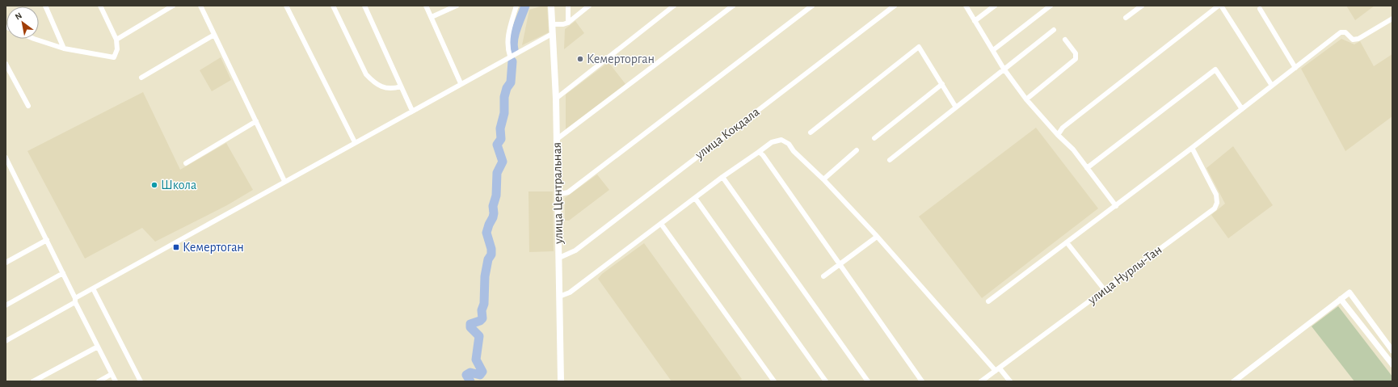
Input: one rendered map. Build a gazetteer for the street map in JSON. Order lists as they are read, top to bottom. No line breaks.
{"streets":{"main road":["улица Центральная"],"street":["улица Кокдала","улица Нурлы-Тан"]},"crossings":[["улица Кокдала","улица Центральная"]],"places":{"other":["Кемерторган","Школа"],"transit":["Кемертоган"]},"north":"top left"}
